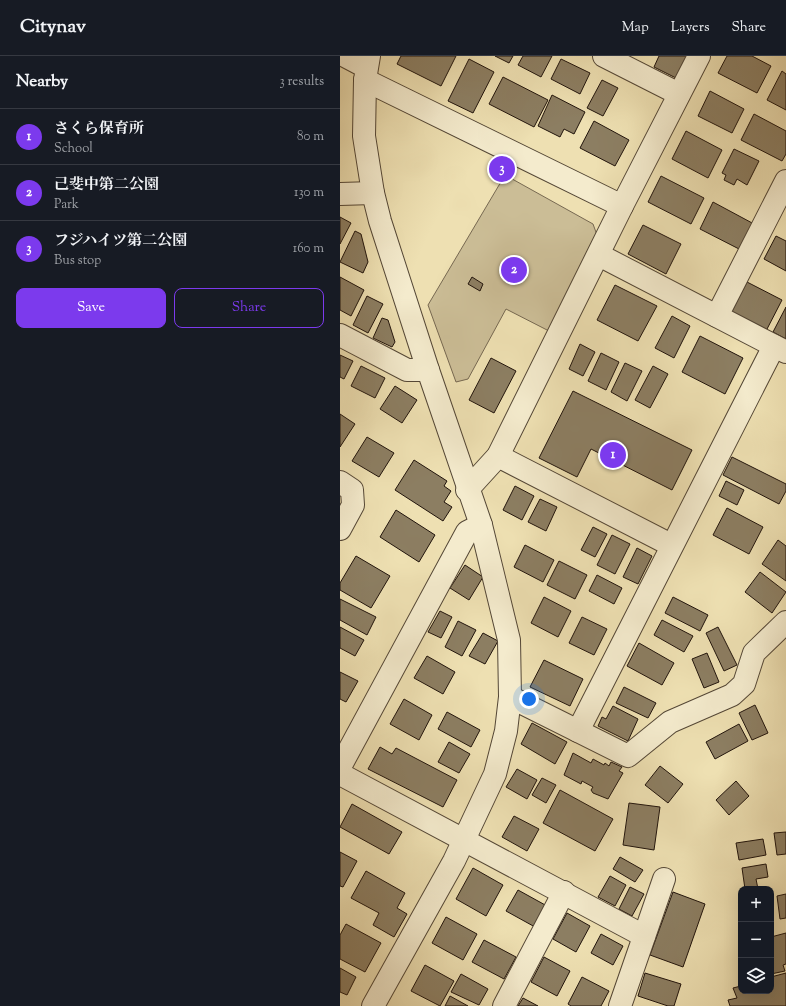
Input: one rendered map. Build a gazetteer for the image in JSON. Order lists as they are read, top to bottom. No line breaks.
{"page":{"header":"Citynav","nav":["Map","Layers","Share"],"heading":["Nearby","3 results"],"list":[{"mark":"1","name":"さくら保育所","note":"School","value":"80 m"},{"mark":"2","name":"己斐中第二公園","note":"Park","value":"130 m"},{"mark":"3","name":"フジハイツ第二公園","note":"Bus stop","value":"160 m"}],"pins":["3","2","1"],"buttons":["Save","Share"],"map_buttons":["+","−"]}}
